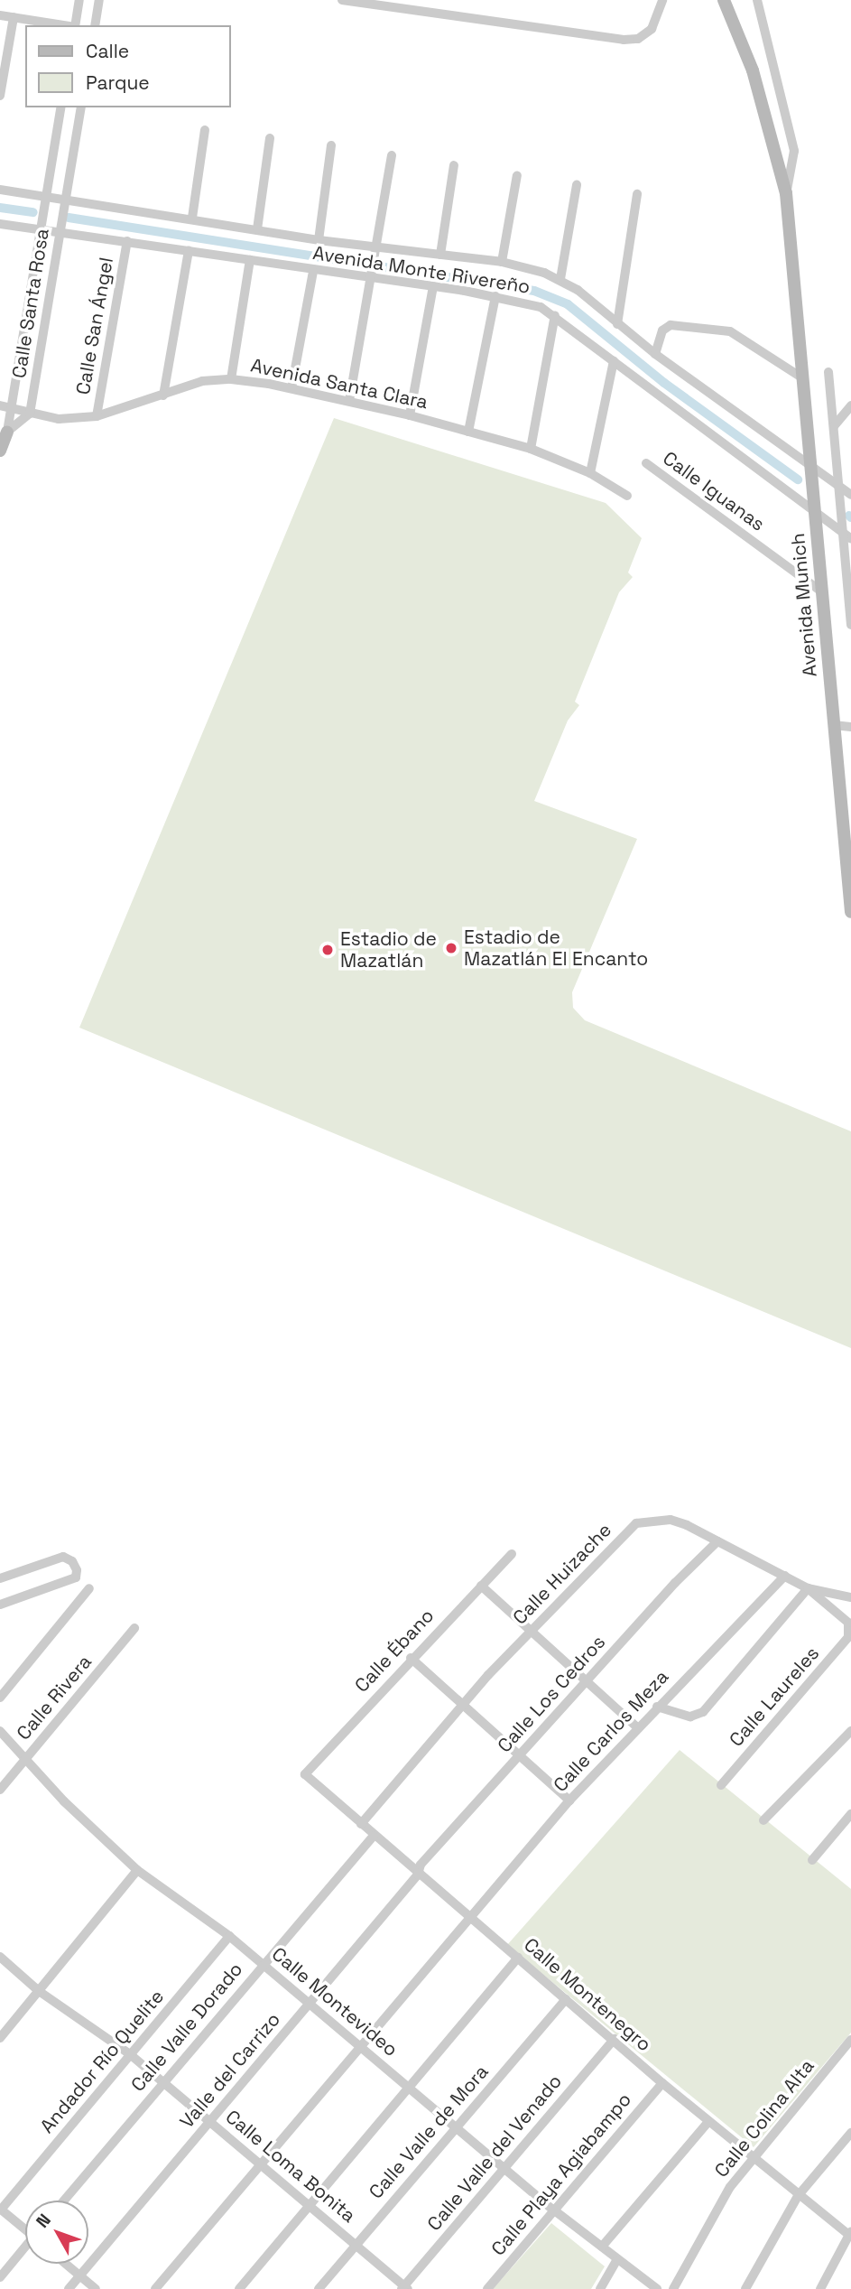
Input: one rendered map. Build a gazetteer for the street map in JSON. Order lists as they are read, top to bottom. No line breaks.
{"streets":{"main road":["Avenida Munich"],"street":["Avenida Monte Rivereño","Calle Santa Rosa","Calle San Ángel","Avenida Santa Clara","Calle Iguanas","Calle Huizache","Calle Ébano","Calle Los Cedros","Calle Laureles","Calle Rivera","Calle Carlos Meza","Calle Montenegro","Calle Montevideo","Calle Valle Dorado","Andador Río Quelite","Valle del Carrizo","Calle Colina Alta","Calle Valle de Mora","Calle Valle del Venado","Calle Loma Bonita","Calle Playa Agiabampo"]},"crossings":[["Avenida Monte Rivereño","Calle Santa Rosa"],["Avenida Monte Rivereño","Calle San Ángel"],["Avenida Monte Rivereño","Avenida Munich"],["Calle Santa Rosa","Avenida Santa Clara"],["Calle San Ángel","Avenida Santa Clara"],["Calle Iguanas","Avenida Munich"],["Calle Huizache","Calle Los Cedros"],["Calle Huizache","Calle Carlos Meza"],["Calle Huizache","Calle Montenegro"],["Calle Ébano","Calle Montenegro"],["Calle Los Cedros","Calle Montenegro"],["Calle Los Cedros","Valle del Carrizo"],["Calle Rivera","Calle Montevideo"],["Calle Carlos Meza","Calle Montenegro"],["Calle Carlos Meza","Calle Montevideo"],["Calle Carlos Meza","Calle Loma Bonita"],["Calle Montenegro","Calle Valle Dorado"],["Calle Montenegro","Valle del Carrizo"],["Calle Montenegro","Calle Colina Alta"],["Calle Montenegro","Calle Valle de Mora"],["Calle Montenegro","Calle Valle del Venado"],["Calle Montenegro","Calle Playa Agiabampo"],["Calle Montevideo","Calle Valle Dorado"],["Calle Montevideo","Andador Río Quelite"],["Calle Montevideo","Valle del Carrizo"],["Calle Montevideo","Calle Valle de Mora"],["Calle Montevideo","Calle Valle del Venado"],["Calle Montevideo","Calle Playa Agiabampo"],["Calle Valle Dorado","Calle Loma Bonita"],["Andador Río Quelite","Calle Loma Bonita"],["Valle del Carrizo","Calle Loma Bonita"],["Calle Valle de Mora","Calle Loma Bonita"],["Calle Valle del Venado","Calle Loma Bonita"]],"places":["Estadio de Mazatlán El Encanto","Estadio de Mazatlán"],"legend":["Calle","Parque"],"north":"top left"}
